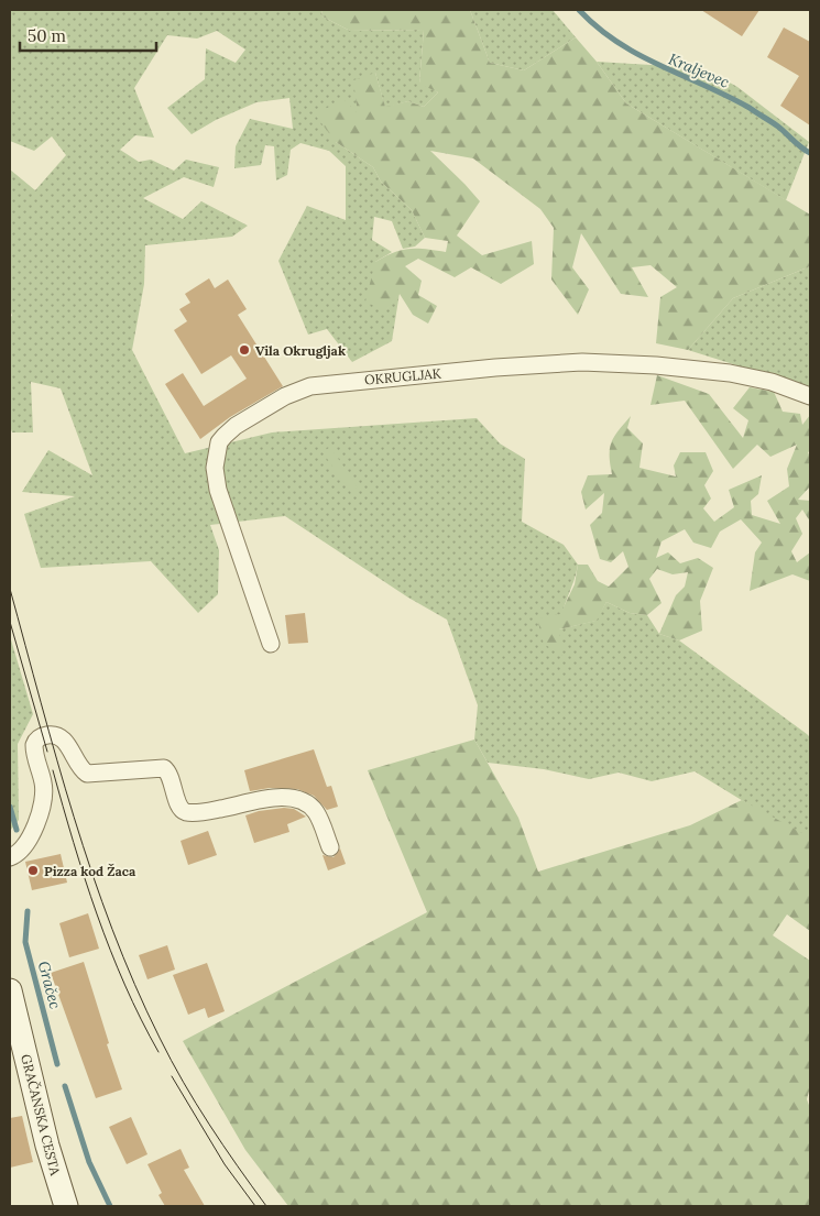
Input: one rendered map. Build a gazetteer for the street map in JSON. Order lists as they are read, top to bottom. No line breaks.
{"streets":{"main road":["GRAČANSKA CESTA"],"street":["OKRUGLJAK"]},"water":["Kraljevec","Gračec"],"places":["Vila Okrugljak","Pizza kod Žaca"],"scale_bar":"50 m"}
